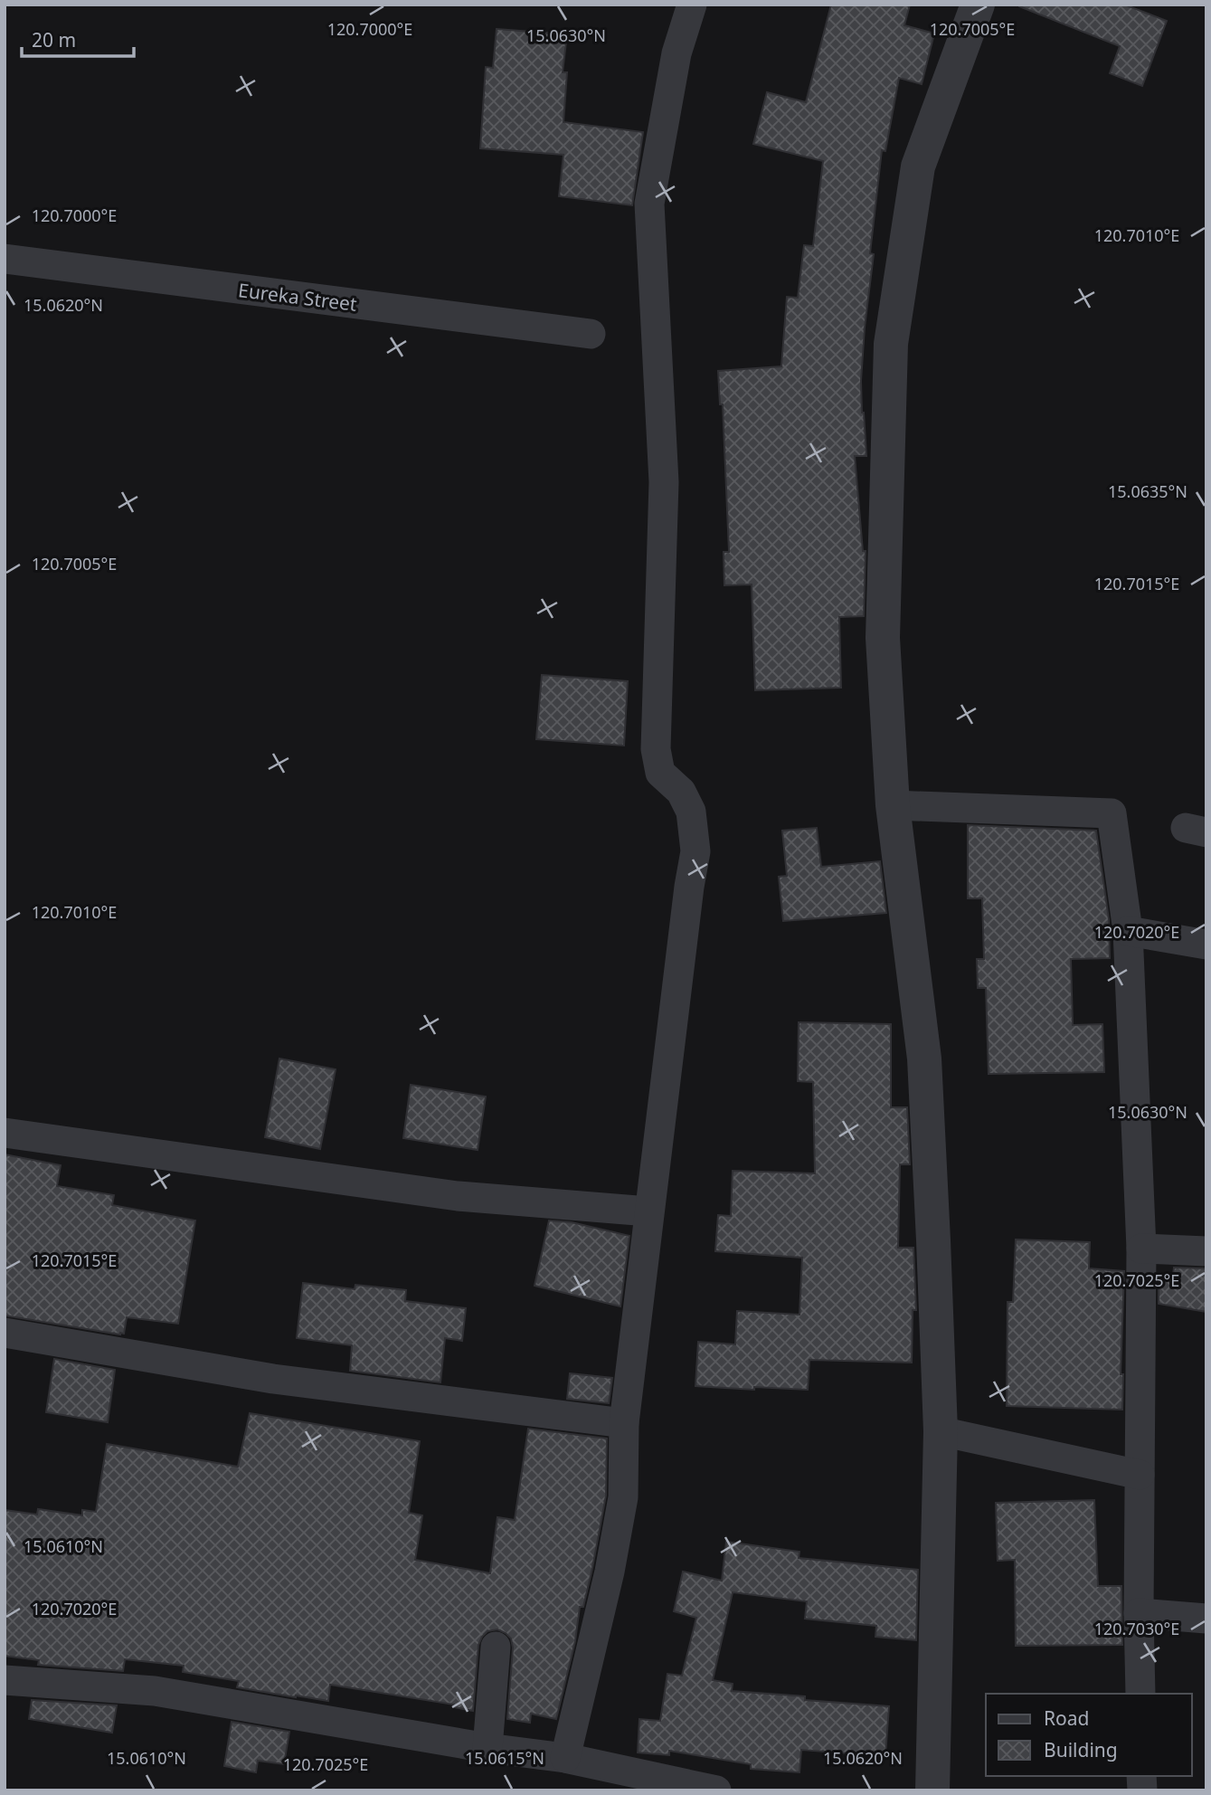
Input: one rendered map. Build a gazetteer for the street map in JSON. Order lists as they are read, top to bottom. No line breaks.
{"streets":{"street":["Eureka Street"]},"legend":["Road","Building"],"scale_bar":"20 m","coordinates":["120.7000°E","120.7005°E","15.0630°N","120.7010°E","15.0620°N","15.0635°N","120.7015°E","120.7020°E","120.7025°E","15.0610°N","120.7030°E","15.0615°N"]}
